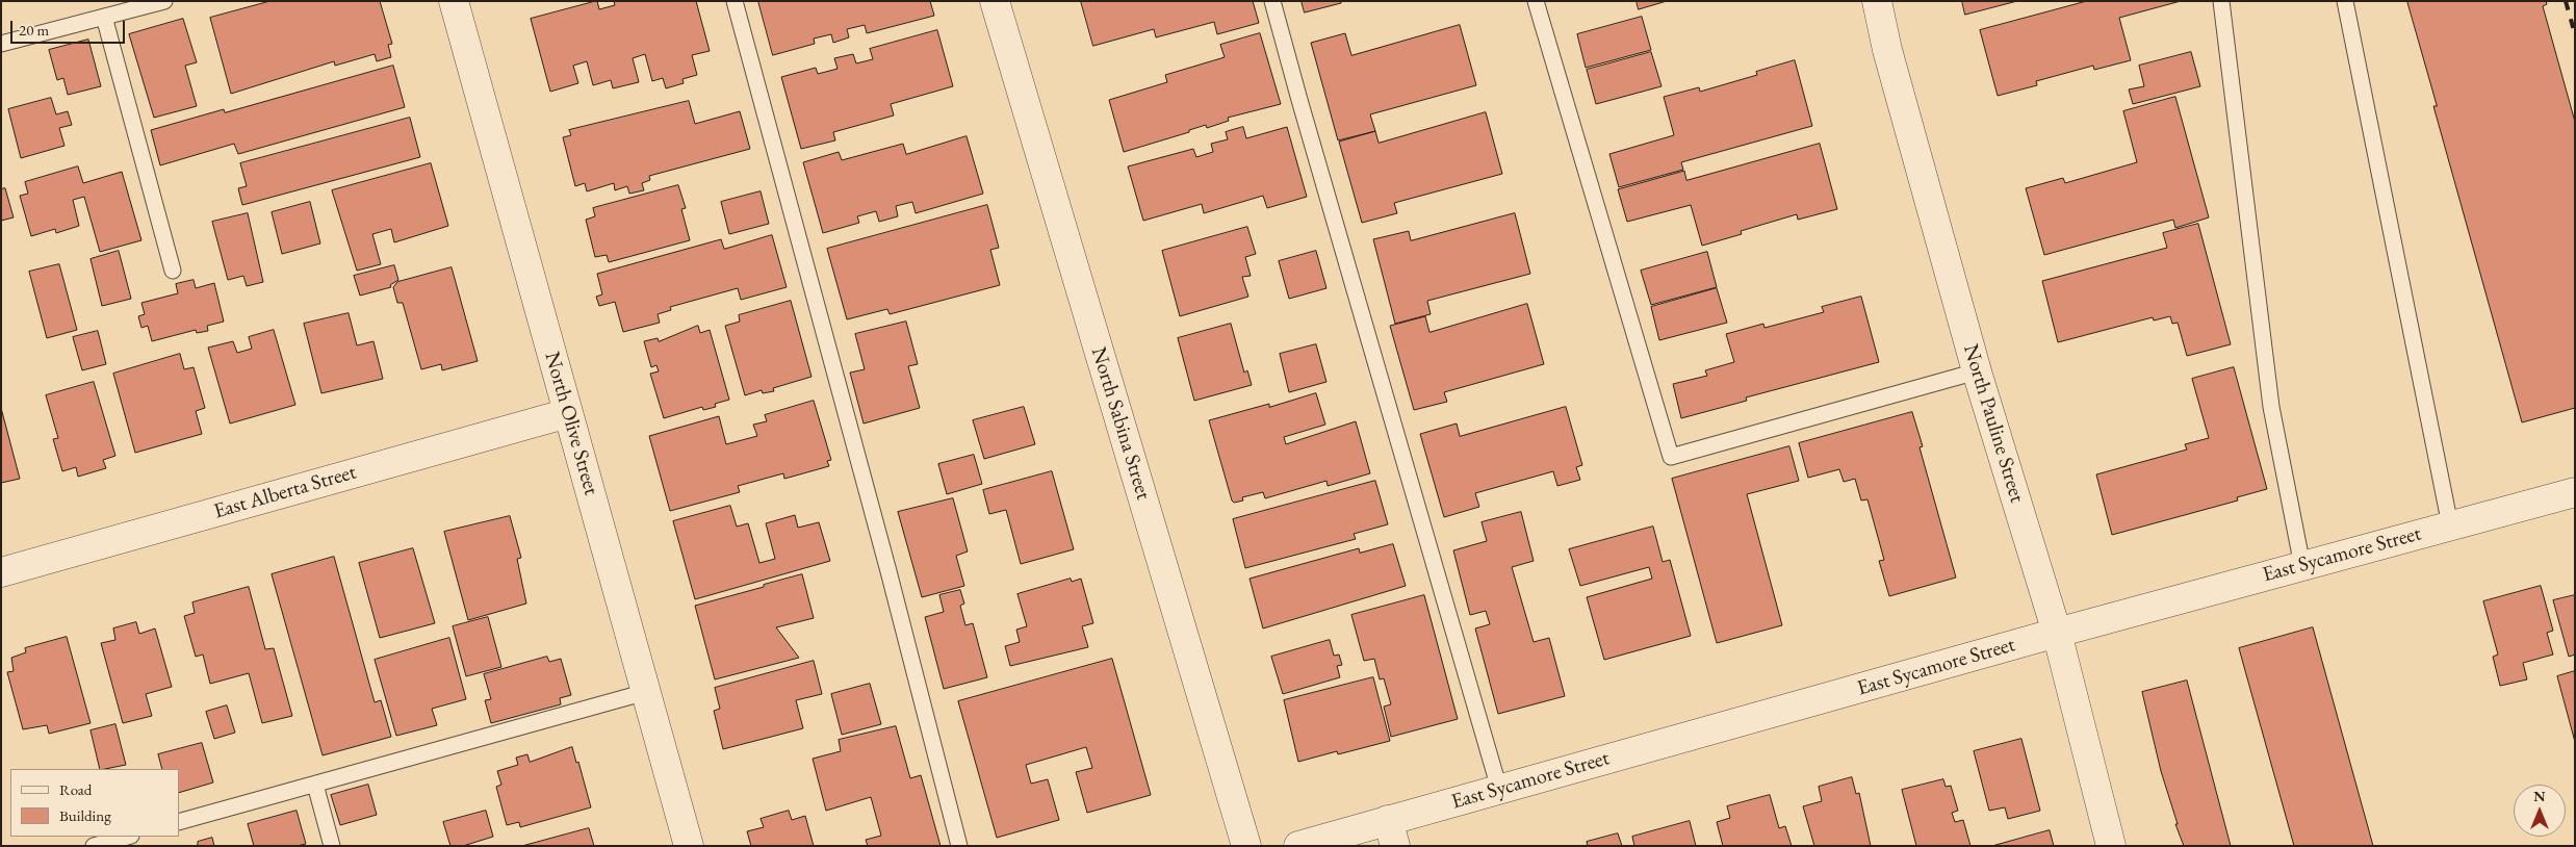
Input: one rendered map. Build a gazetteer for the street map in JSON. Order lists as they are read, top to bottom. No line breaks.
{"streets":{"street":["North Olive Street","North Sabina Street","North Pauline Street","East Alberta Street","East Sycamore Street"]},"crossings":[["North Olive Street","East Alberta Street"],["North Pauline Street","East Sycamore Street"]],"legend":["Road","Building"],"scale_bar":"20 m","north":"top"}
